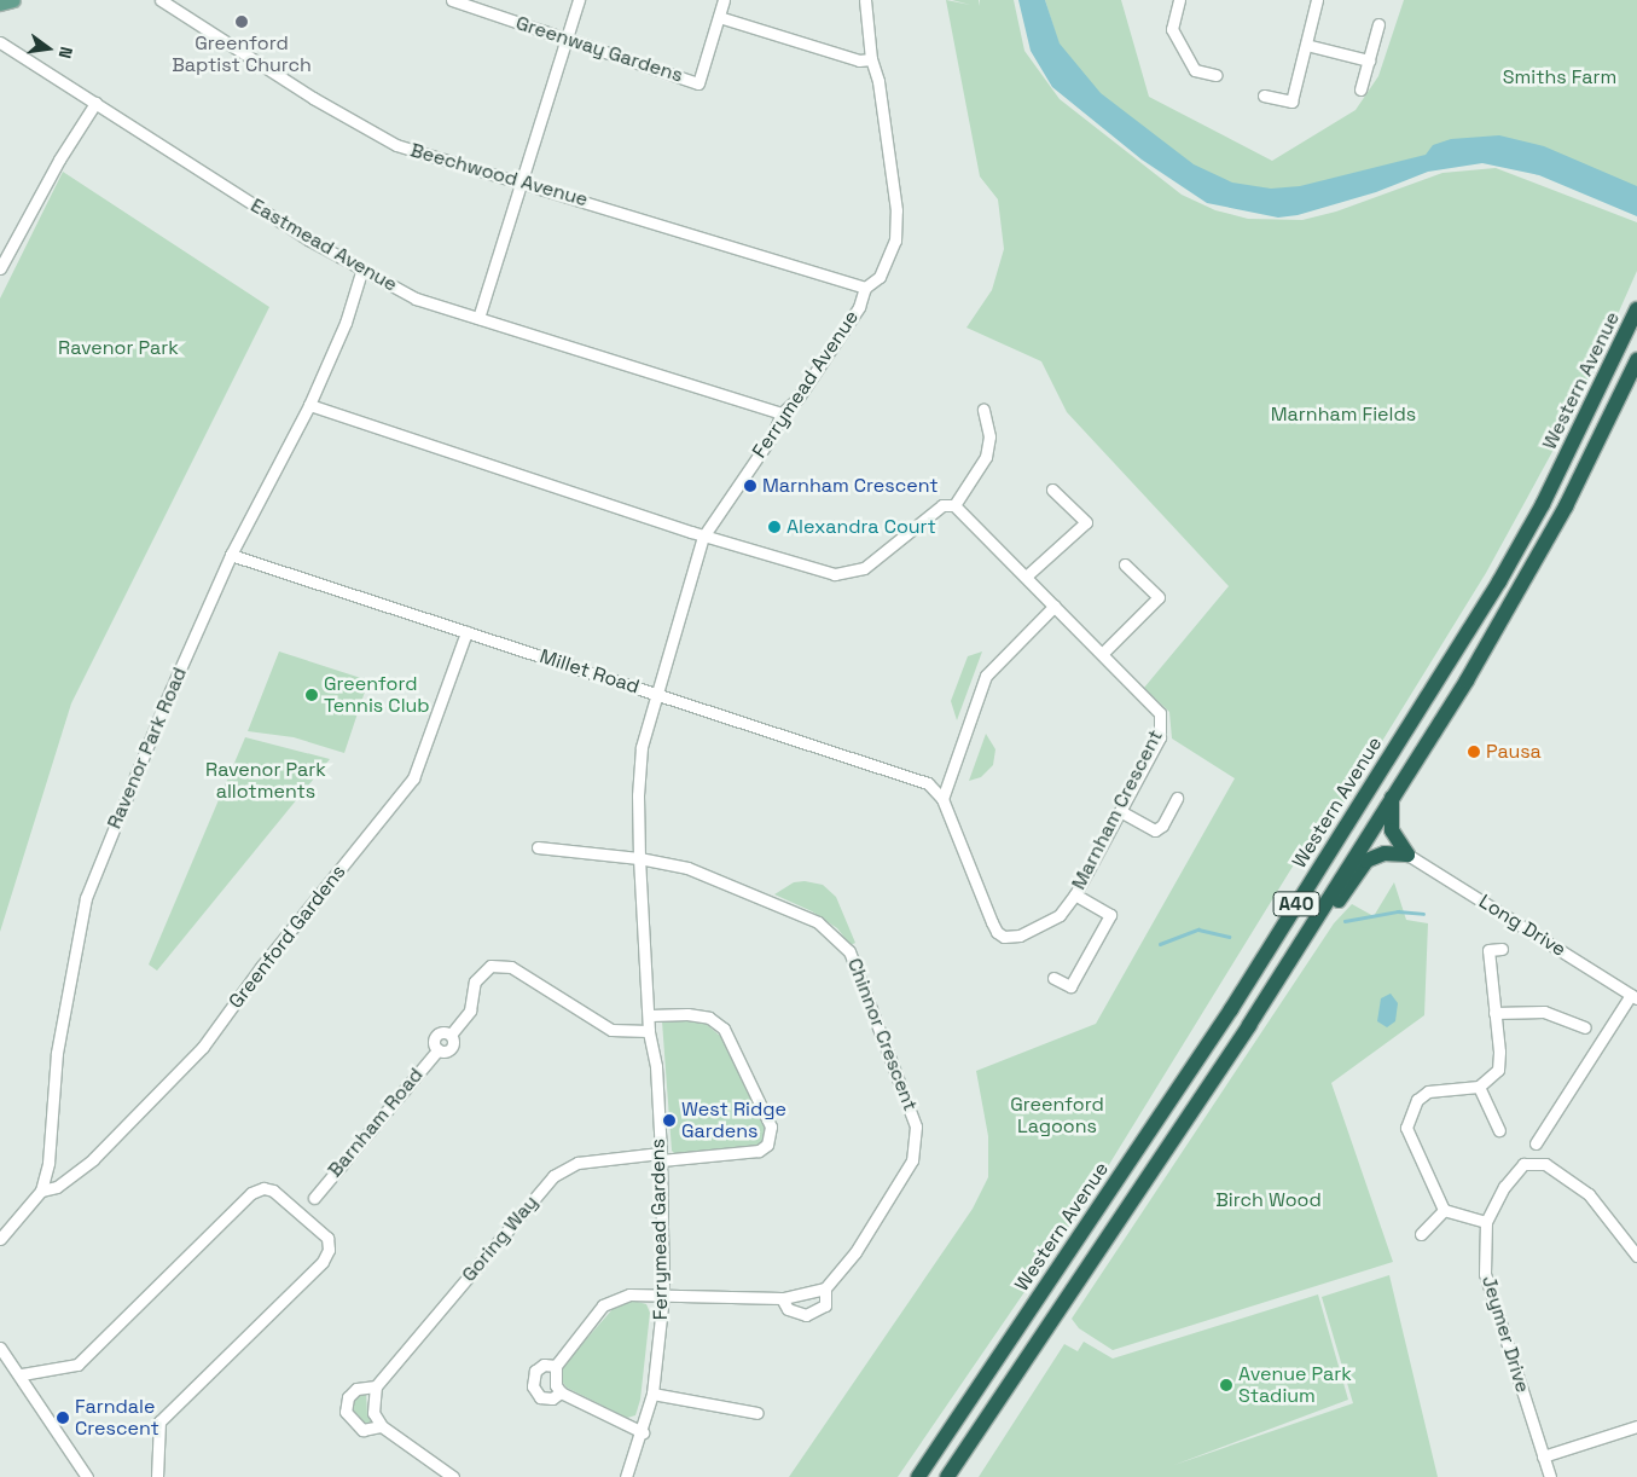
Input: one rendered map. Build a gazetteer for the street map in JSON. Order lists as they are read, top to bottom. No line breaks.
{"streets":{"highway":["Western Avenue","A40"],"street":["Greenway Gardens","Beechwood Avenue","Eastmead Avenue","Ferrymead Avenue","Millet Road","Ravenor Park Road","Marnham Crescent","Long Drive","Greenford Gardens","Chinnor Crescent","Barnham Road","Ferrymead Gardens","Goring Way","Jeymer Drive"]},"crossings":[["Beechwood Avenue","Ferrymead Avenue"],["Eastmead Avenue","Ferrymead Avenue"],["Eastmead Avenue","Ravenor Park Road"],["Ferrymead Avenue","Millet Road"],["Ferrymead Avenue","Ferrymead Gardens"],["Millet Road","Ravenor Park Road"],["Millet Road","Marnham Crescent"],["Millet Road","Greenford Gardens"],["Ravenor Park Road","Greenford Gardens"],["Chinnor Crescent","Ferrymead Gardens"],["Barnham Road","Ferrymead Gardens"],["Ferrymead Gardens","Goring Way"]],"parks":["Smiths Farm","Ravenor Park","Marnham Fields","Ravenor Park allotments","Greenford Lagoons","Birch Wood"],"places":["Greenford Baptist Church","Marnham Crescent","Alexandra Court","Greenford Tennis Club","Pausa","West Ridge Gardens","Avenue Park Stadium","Farndale Crescent"],"north":"right"}
